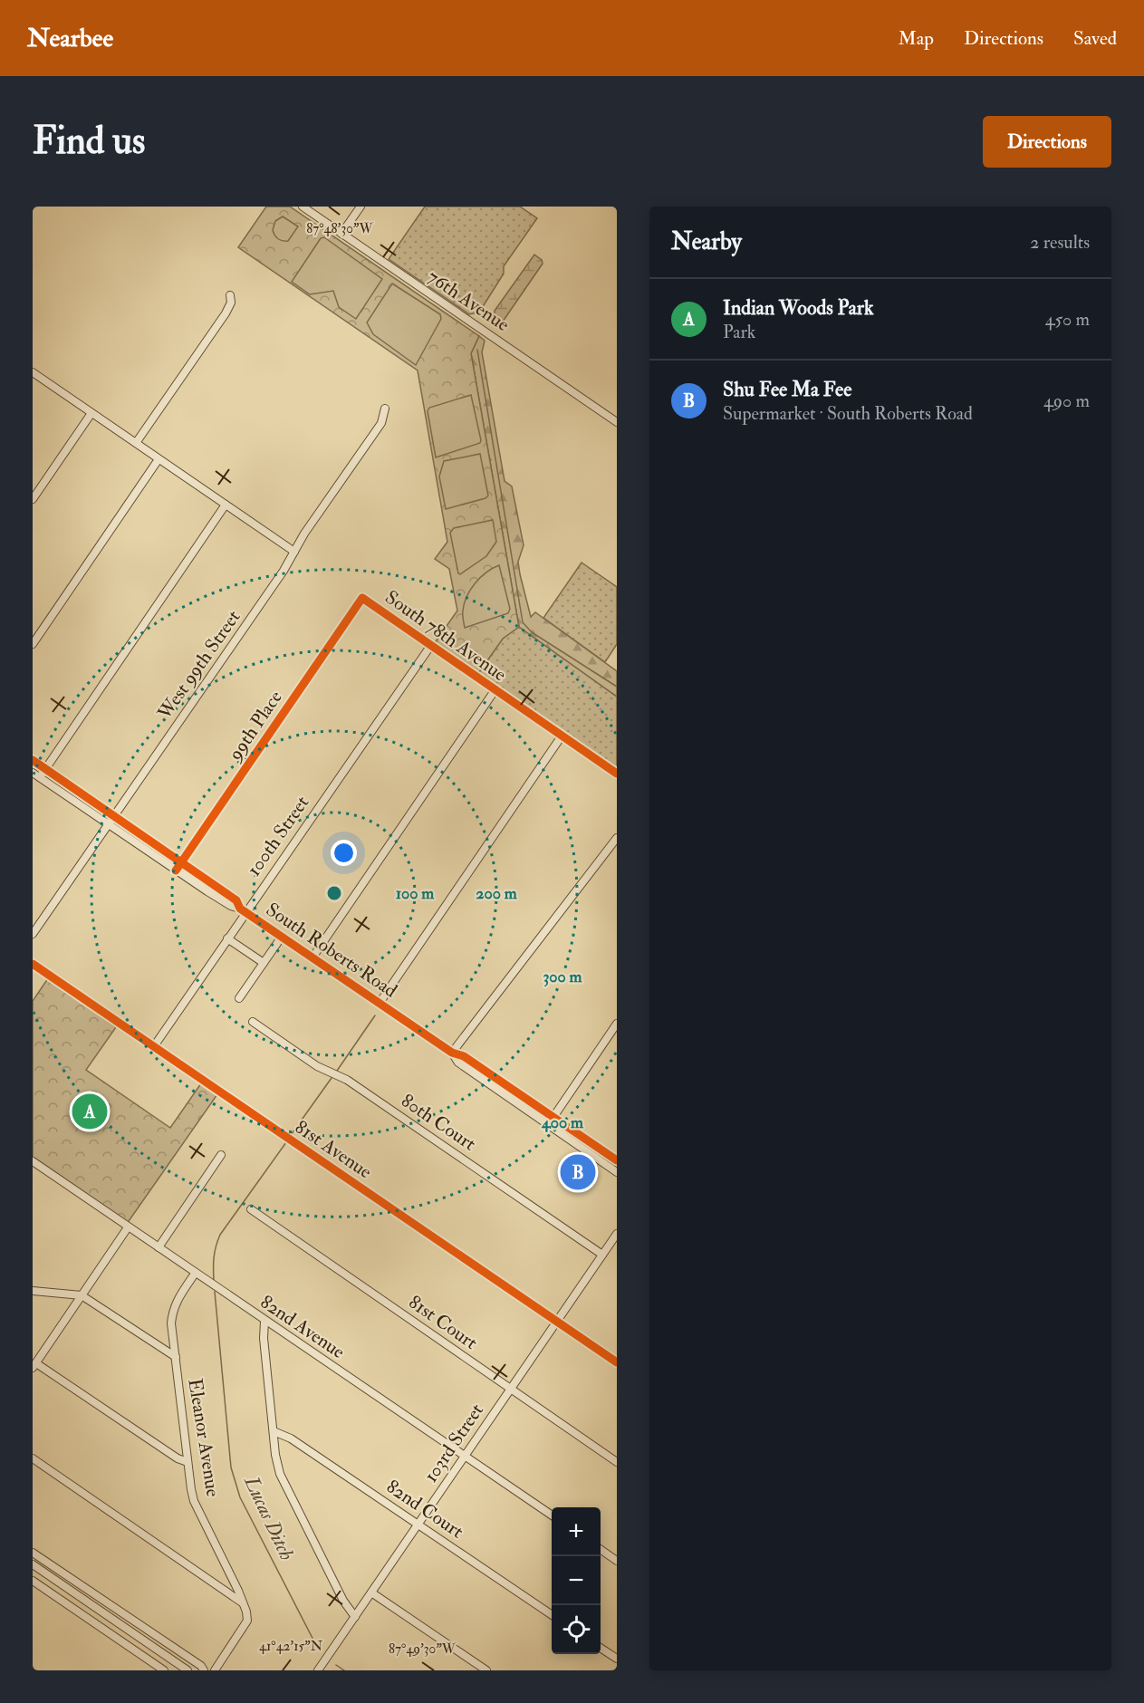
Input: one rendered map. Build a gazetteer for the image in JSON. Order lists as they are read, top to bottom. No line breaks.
{"streets":{"street":["76th Avenue","South 78th Avenue","West 99th Street","99th Place","100th Street","South Roberts Road","80th Court","81st Avenue","81st Court","82nd Avenue","Eleanor Avenue","103rd Street","82nd Court"]},"crossings":[["South 78th Avenue","99th Place"],["South 78th Avenue","100th Street"],["West 99th Street","South Roberts Road"],["99th Place","South Roberts Road"],["100th Street","South Roberts Road"],["100th Street","81st Avenue"],["80th Court","103rd Street"],["81st Avenue","103rd Street"],["81st Court","103rd Street"],["82nd Avenue","Eleanor Avenue"],["82nd Avenue","103rd Street"],["103rd Street","82nd Court"]],"water":["Lucas Ditch"],"page":{"header":"Nearbee","nav":["Map","Directions","Saved"],"buttons":"Directions","title":"Find us","heading":["Nearby","2 results"],"list":[{"mark":"A","name":"Indian Woods Park","note":"Park","value":"450 m"},{"mark":"B","name":"Shu Fee Ma Fee","note":"Supermarket · South Roberts Road","value":"490 m"}],"pins":["A","B"],"map_buttons":["+","−"]},"coordinates":["87°48'30\"W","41°42'15\"N","87°49'30\"W"],"rings":["100 m","200 m","300 m","400 m"]}
